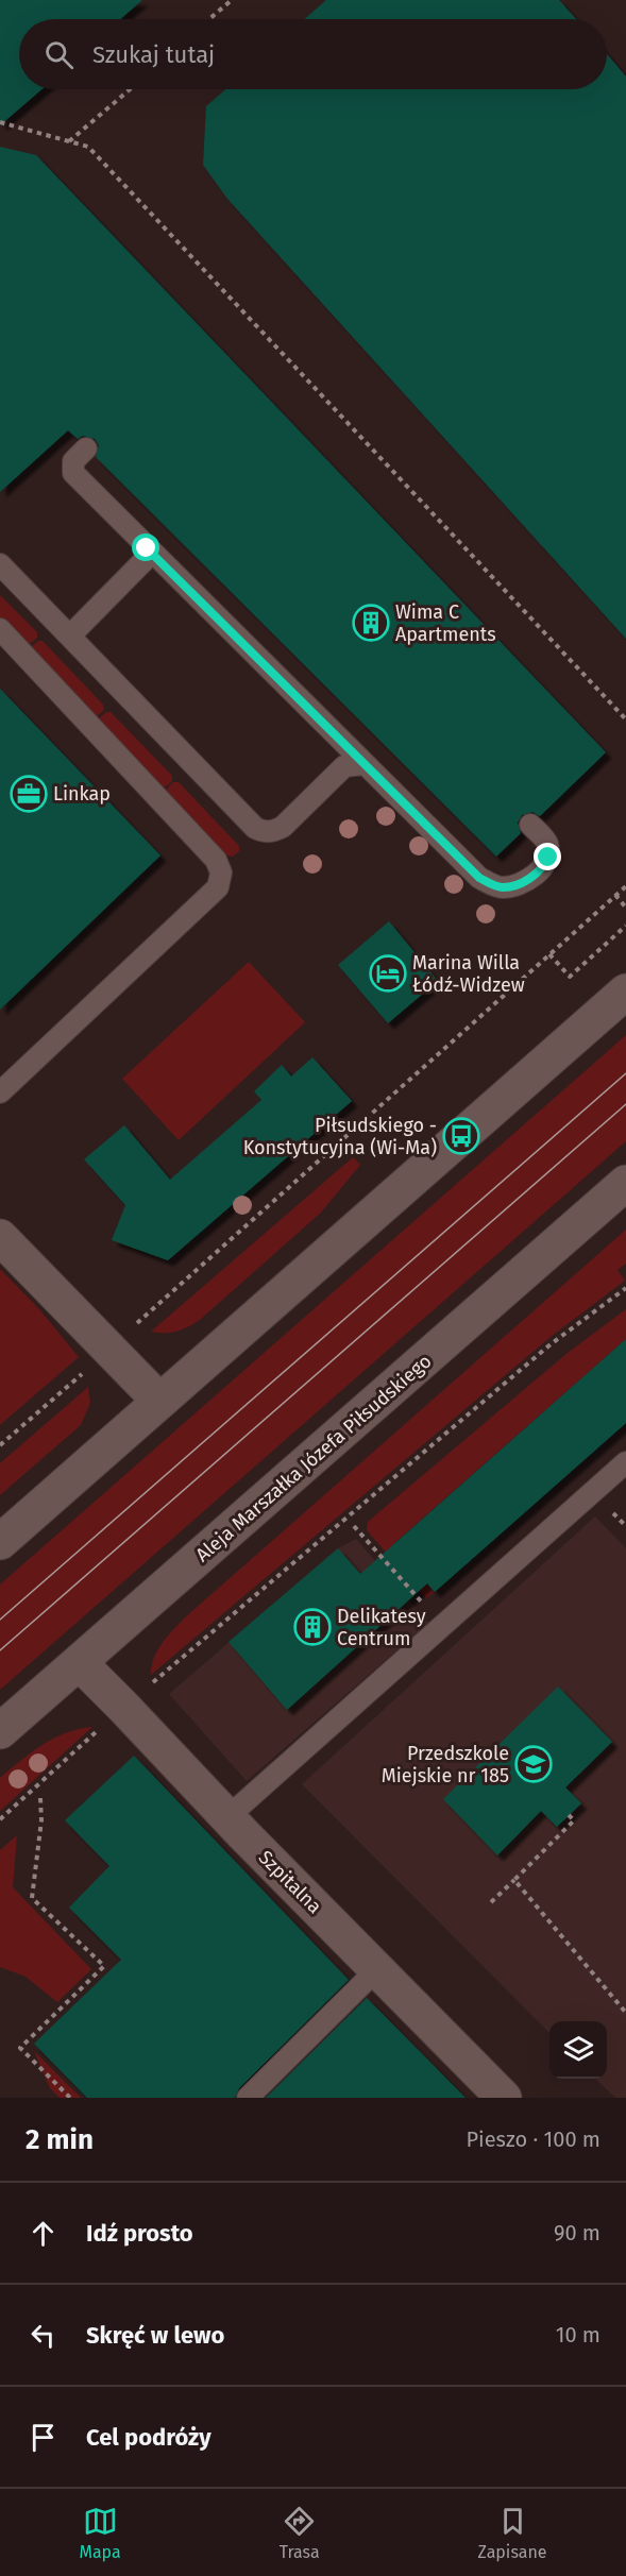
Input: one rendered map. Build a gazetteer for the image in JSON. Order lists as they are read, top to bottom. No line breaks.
{"streets":{"main road":["Aleja Marszałka Józefa Piłsudskiego","Szpitalna"]},"crossings":[["Aleja Marszałka Józefa Piłsudskiego","Szpitalna"]],"places":{"building":["Wima C Apartments","Delikatesy Centrum"],"office":["Linkap"],"hotel":["Marina Willa Łódź-Widzew"],"bus stop":["Piłsudskiego - Konstytucyjna (Wi-Ma)"],"school or university":["Przedszkole Miejskie nr 185"]},"page":{"search":"Szukaj tutaj","heading":["2 min","Pieszo · 100 m"],"list":[["Idź prosto","90 m"],["Skręć w lewo","10 m"],"Cel podróży"],"nav":["Mapa","Trasa","Zapisane"]}}
